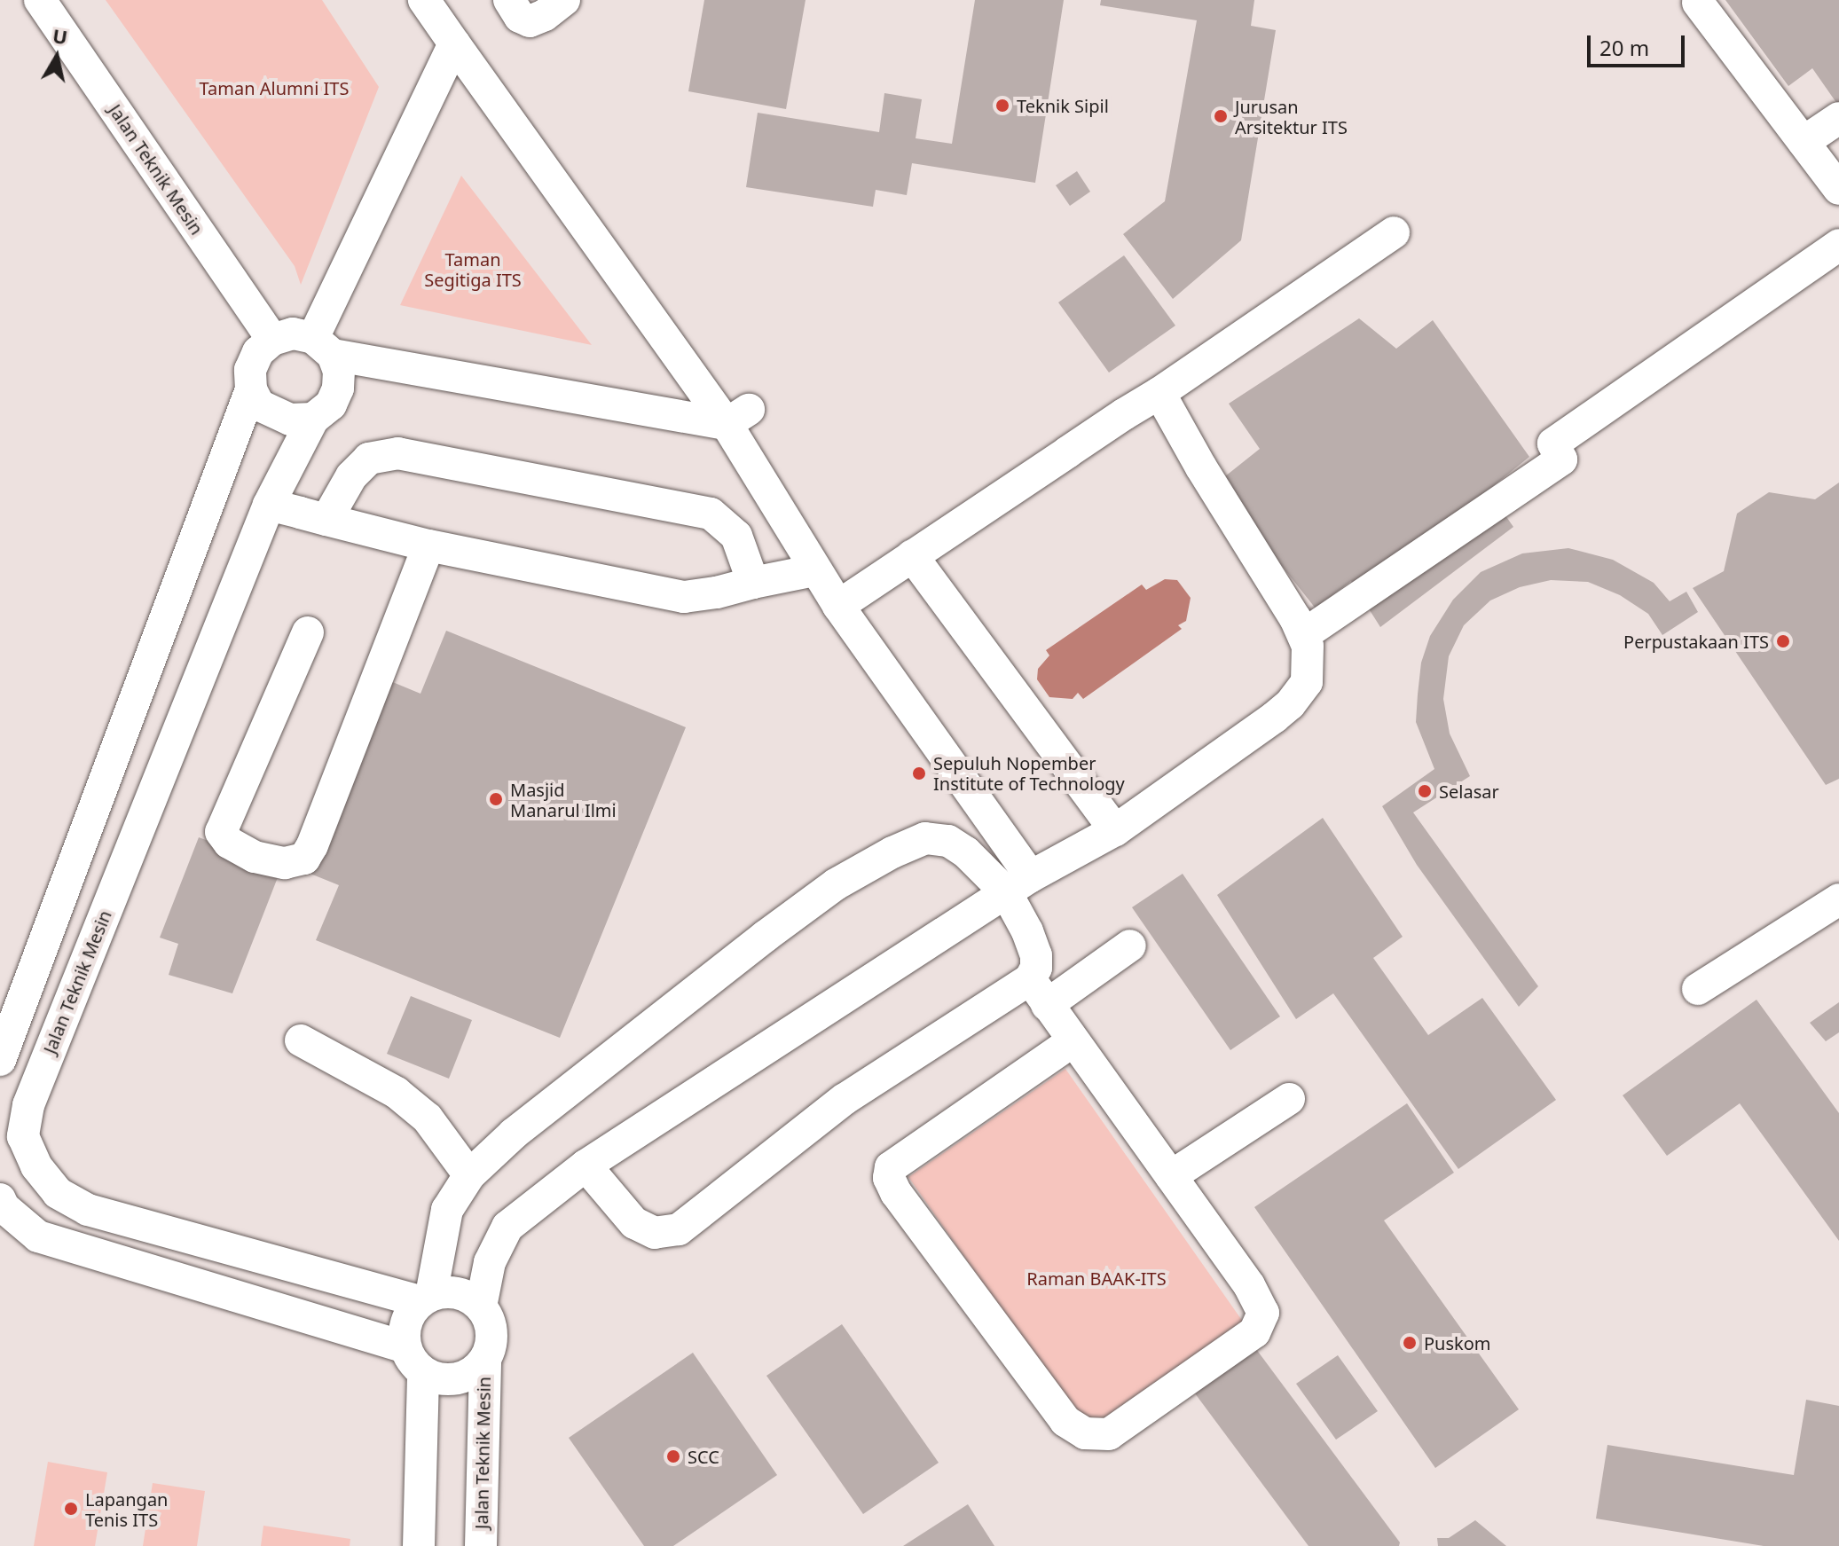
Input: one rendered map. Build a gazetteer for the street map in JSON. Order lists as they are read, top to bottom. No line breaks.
{"streets":{"street":["Jalan Teknik Mesin"]},"parks":["Taman Alumni ITS","Taman Segitiga ITS","Raman BAAK-ITS"],"places":["Teknik Sipil","Jurusan Arsitektur ITS","Perpustakaan ITS","Sepuluh Nopember Institute of Technology","Selasar","Masjid Manarul Ilmi","Puskom","SCC","Lapangan Tenis ITS"],"scale_bar":"20 m","north":"top"}
